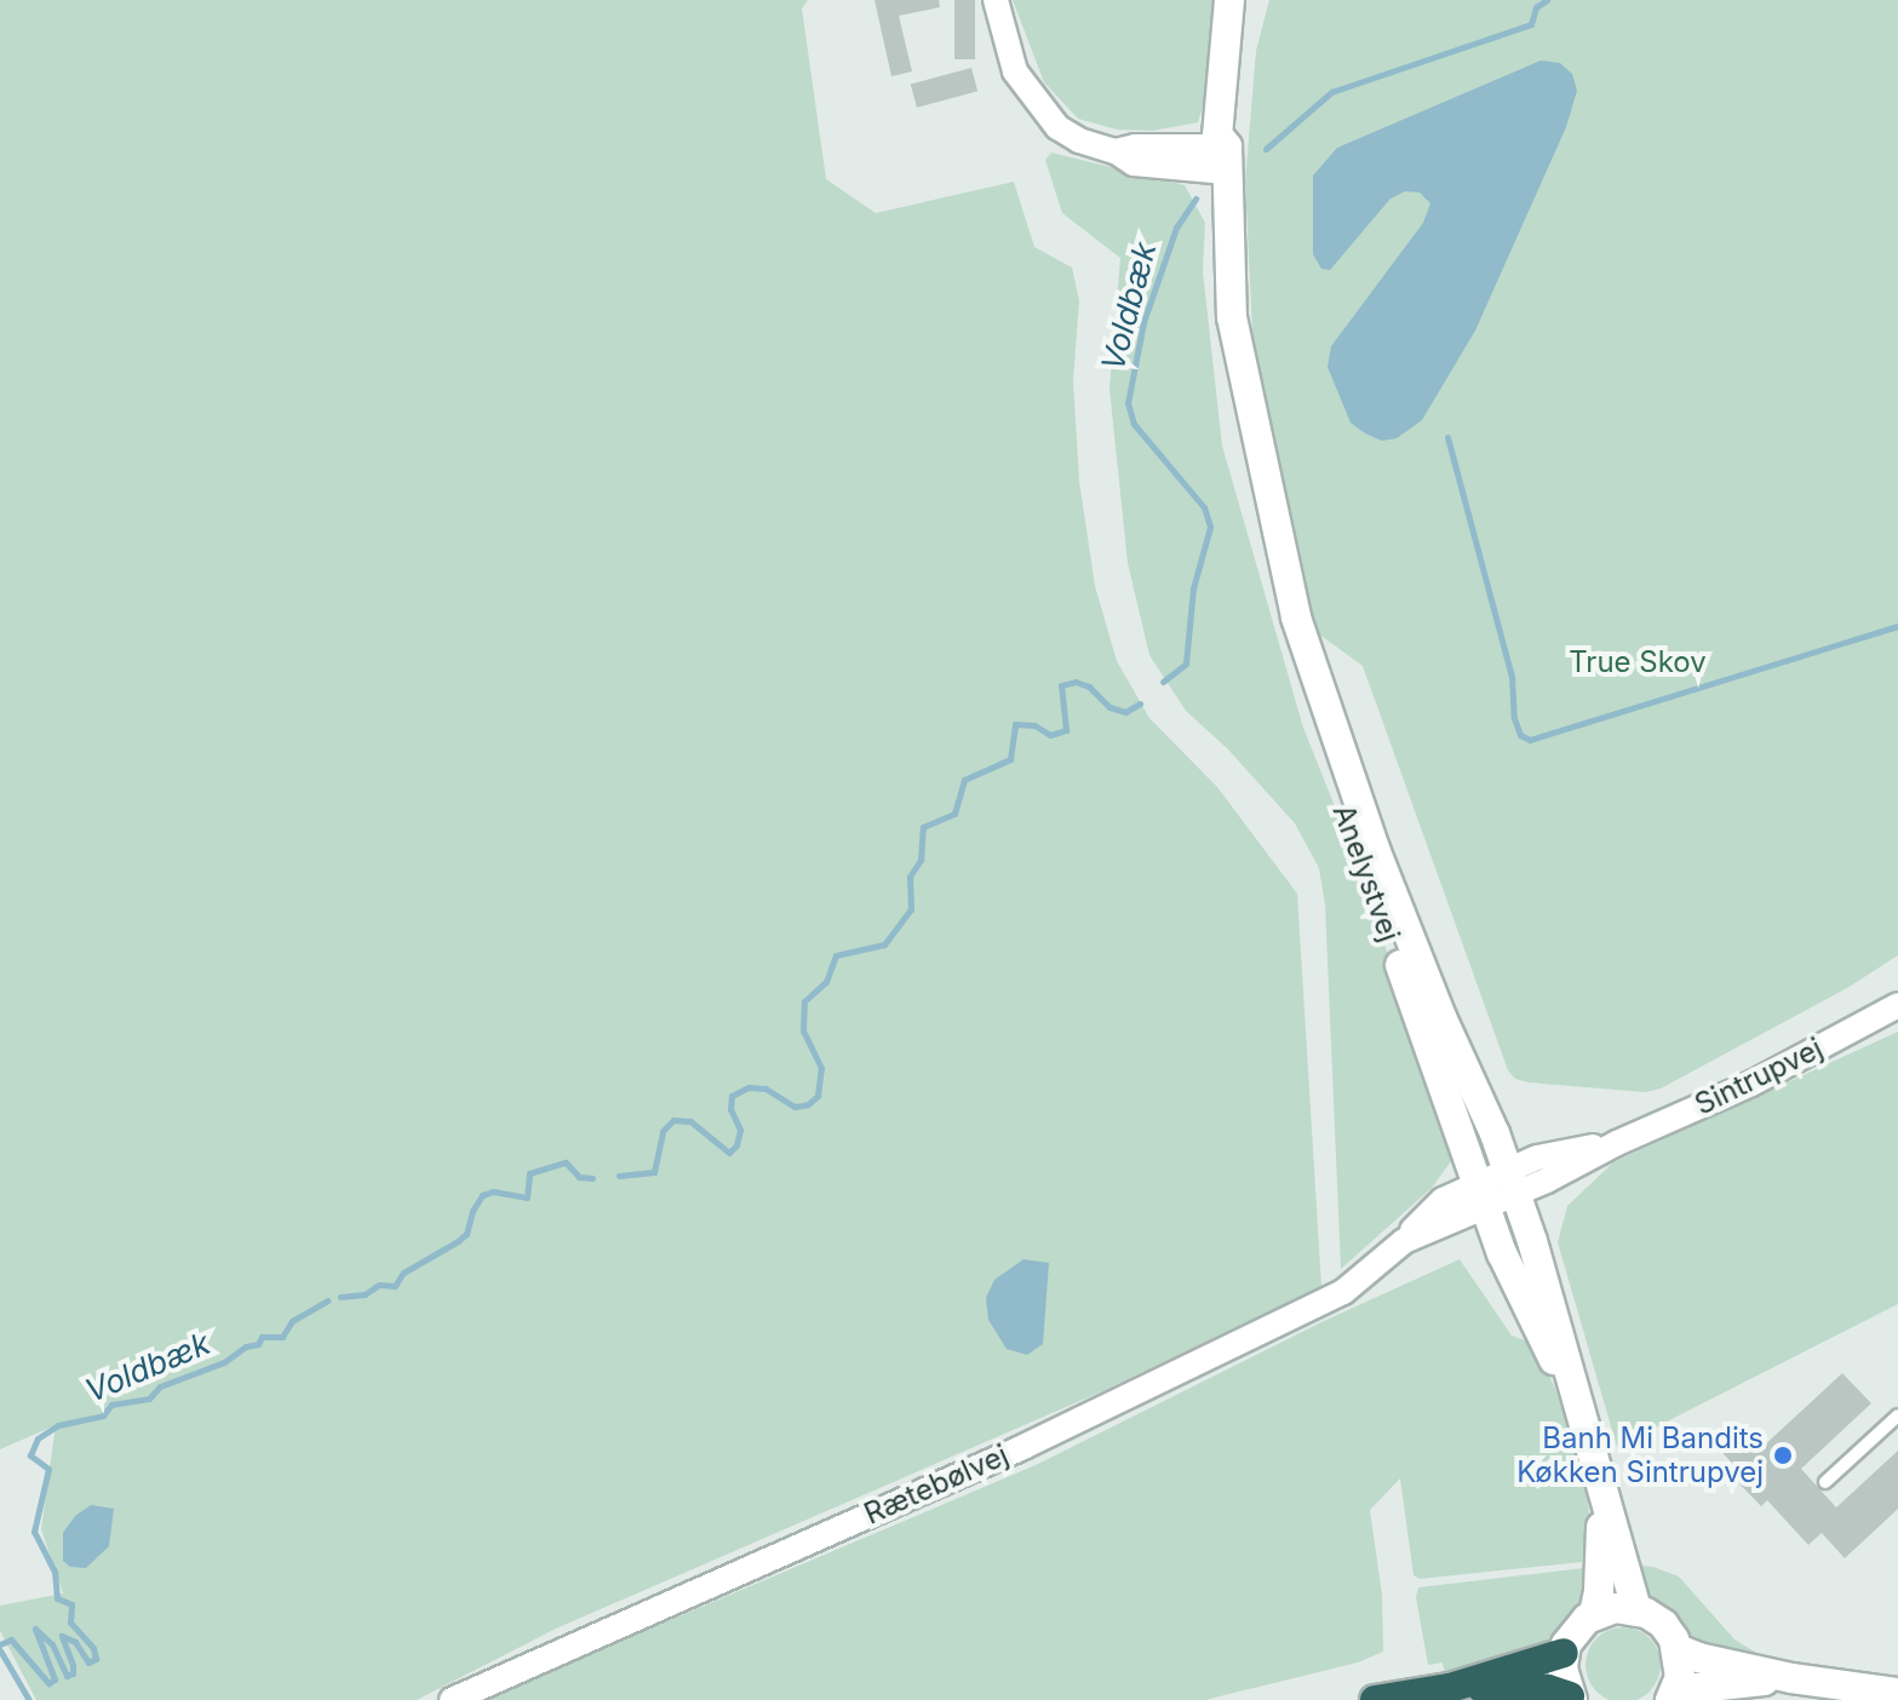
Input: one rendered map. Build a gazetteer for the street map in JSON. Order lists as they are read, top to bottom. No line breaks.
{"streets":{"street":["Anelystvej","Sintrupvej","Rætebølvej"]},"crossings":[["Anelystvej","Sintrupvej"],["Anelystvej","Rætebølvej"],["Sintrupvej","Rætebølvej"]],"water":["Voldbæk"],"parks":["True Skov"],"places":["Banh Mi Bandits Køkken Sintrupvej"]}
